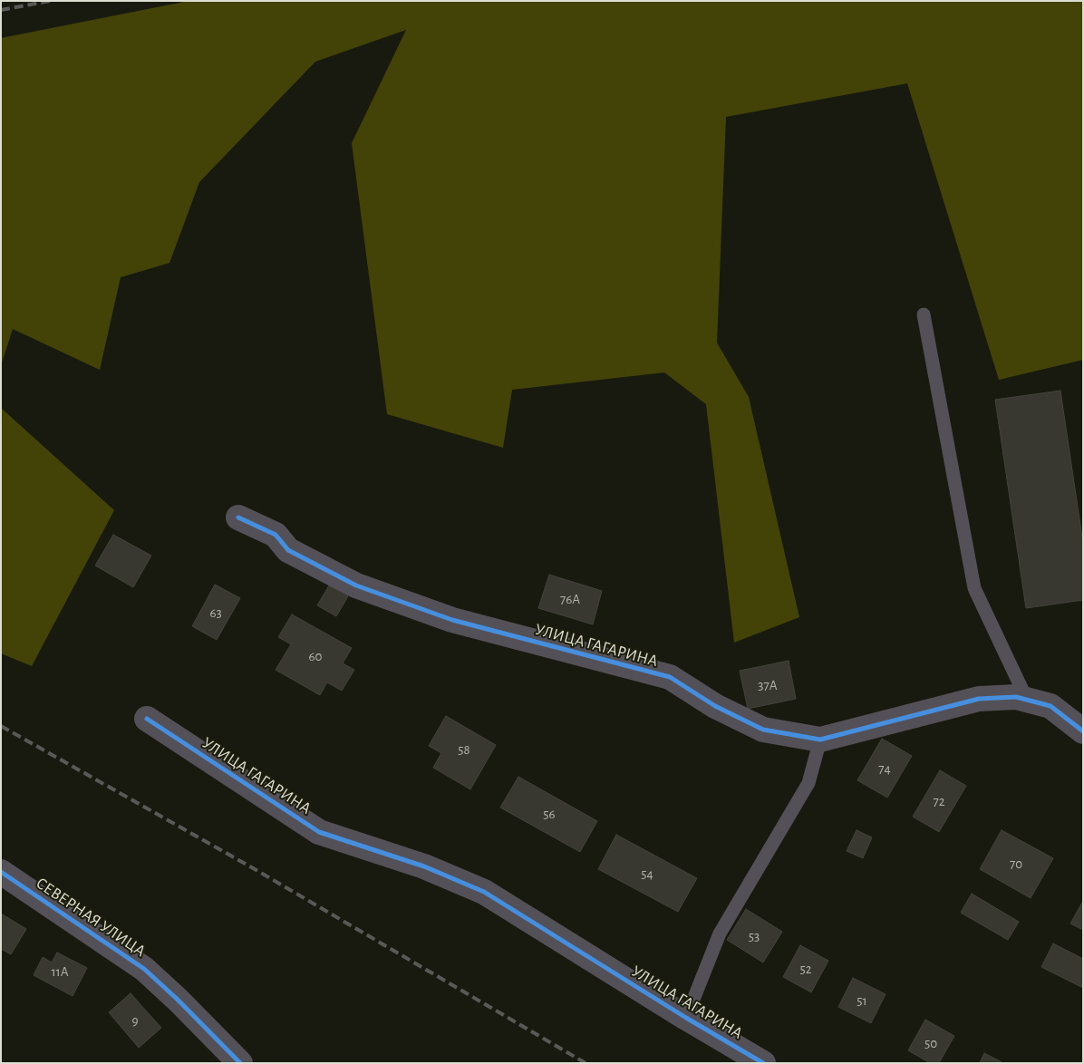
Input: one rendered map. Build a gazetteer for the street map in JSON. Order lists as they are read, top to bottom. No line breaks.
{"streets":{"street":["УЛИЦА ГАГАРИНА","СЕВЕРНАЯ УЛИЦА"]},"house_numbers":["76А","63","60","37А","58","74","72","56","70","54","53","52","11А","51","9","50"]}
